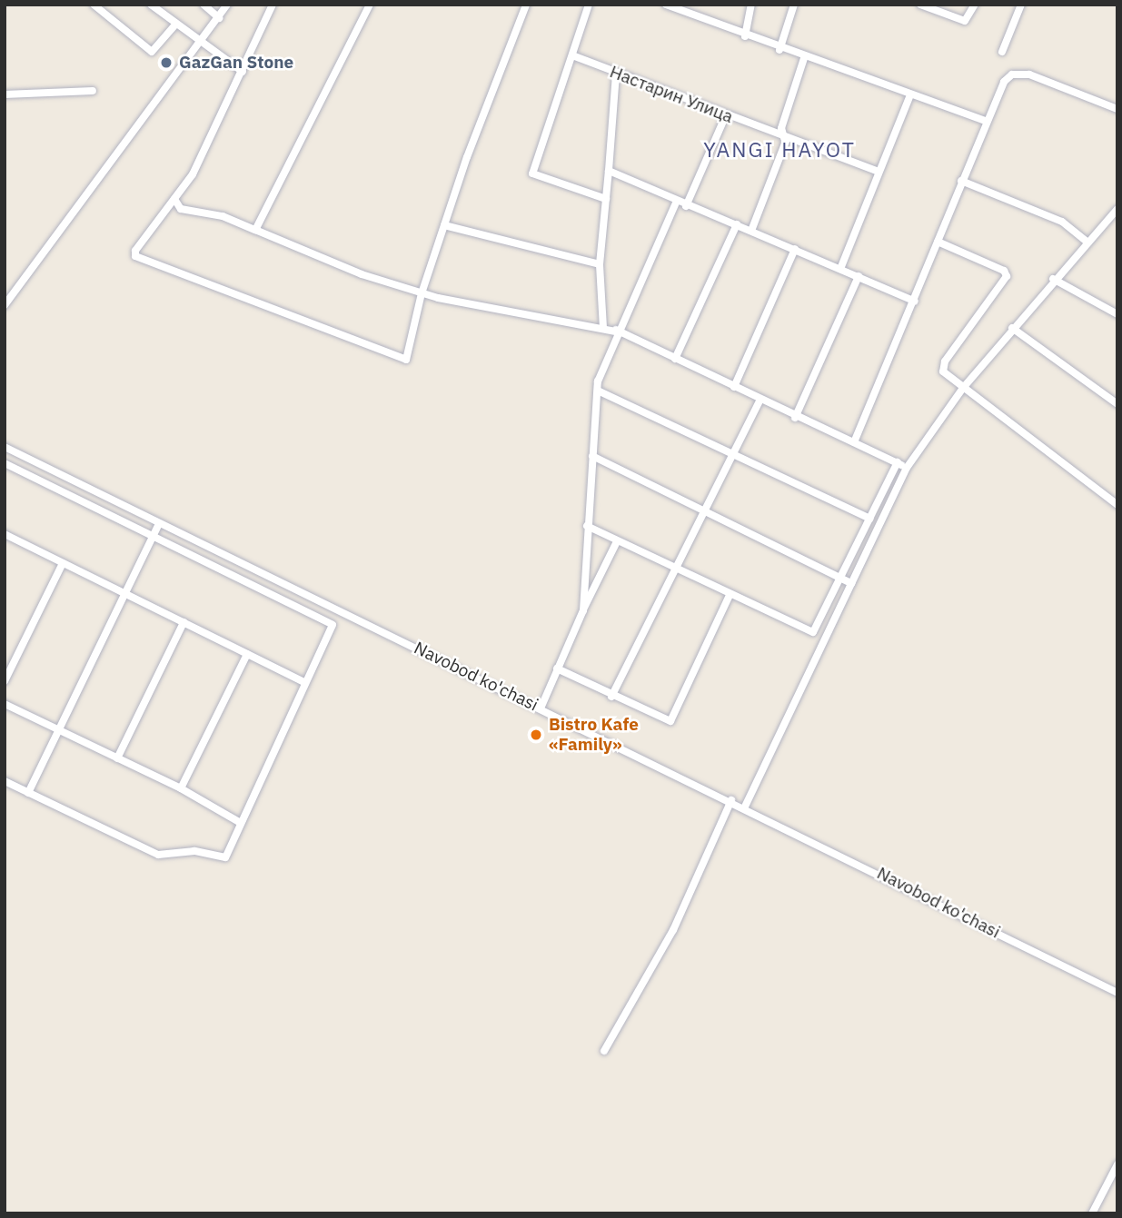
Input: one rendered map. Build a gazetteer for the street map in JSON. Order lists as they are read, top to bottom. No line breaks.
{"streets":{"street":["Настарин Улица","Navobod ko'chasi"]},"districts":["YANGI HAYOT"],"places":["GazGan Stone","Bistro Kafe «Family»"]}
